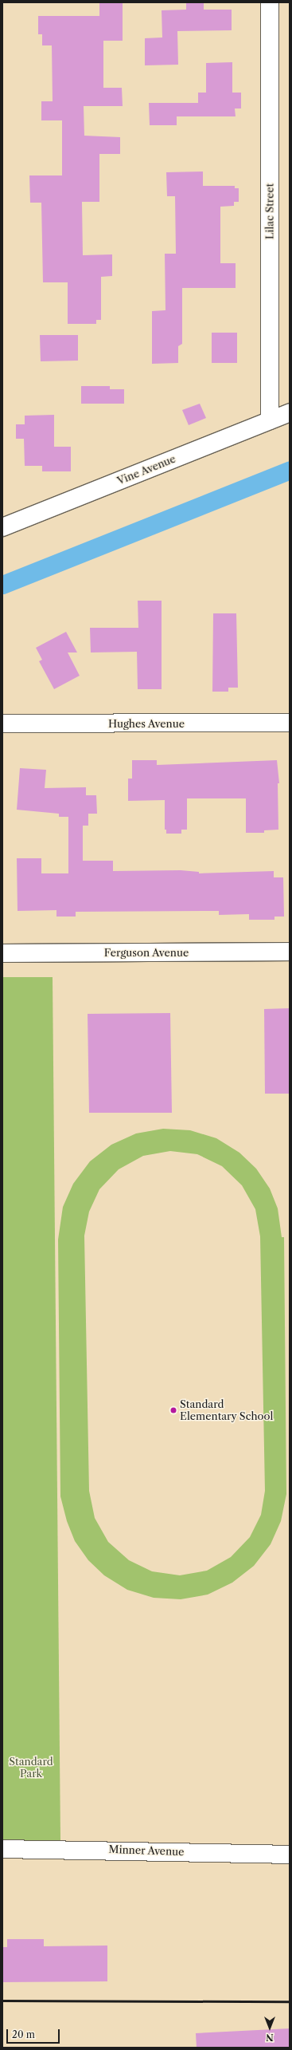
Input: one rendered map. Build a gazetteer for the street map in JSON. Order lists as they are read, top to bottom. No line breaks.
{"streets":{"street":["Lilac Street","Vine Avenue","Hughes Avenue","Ferguson Avenue","Minner Avenue"]},"crossings":[["Lilac Street","Vine Avenue"]],"parks":["Standard Park"],"places":["Standard Elementary School"],"scale_bar":"20 m","north":"bottom"}
